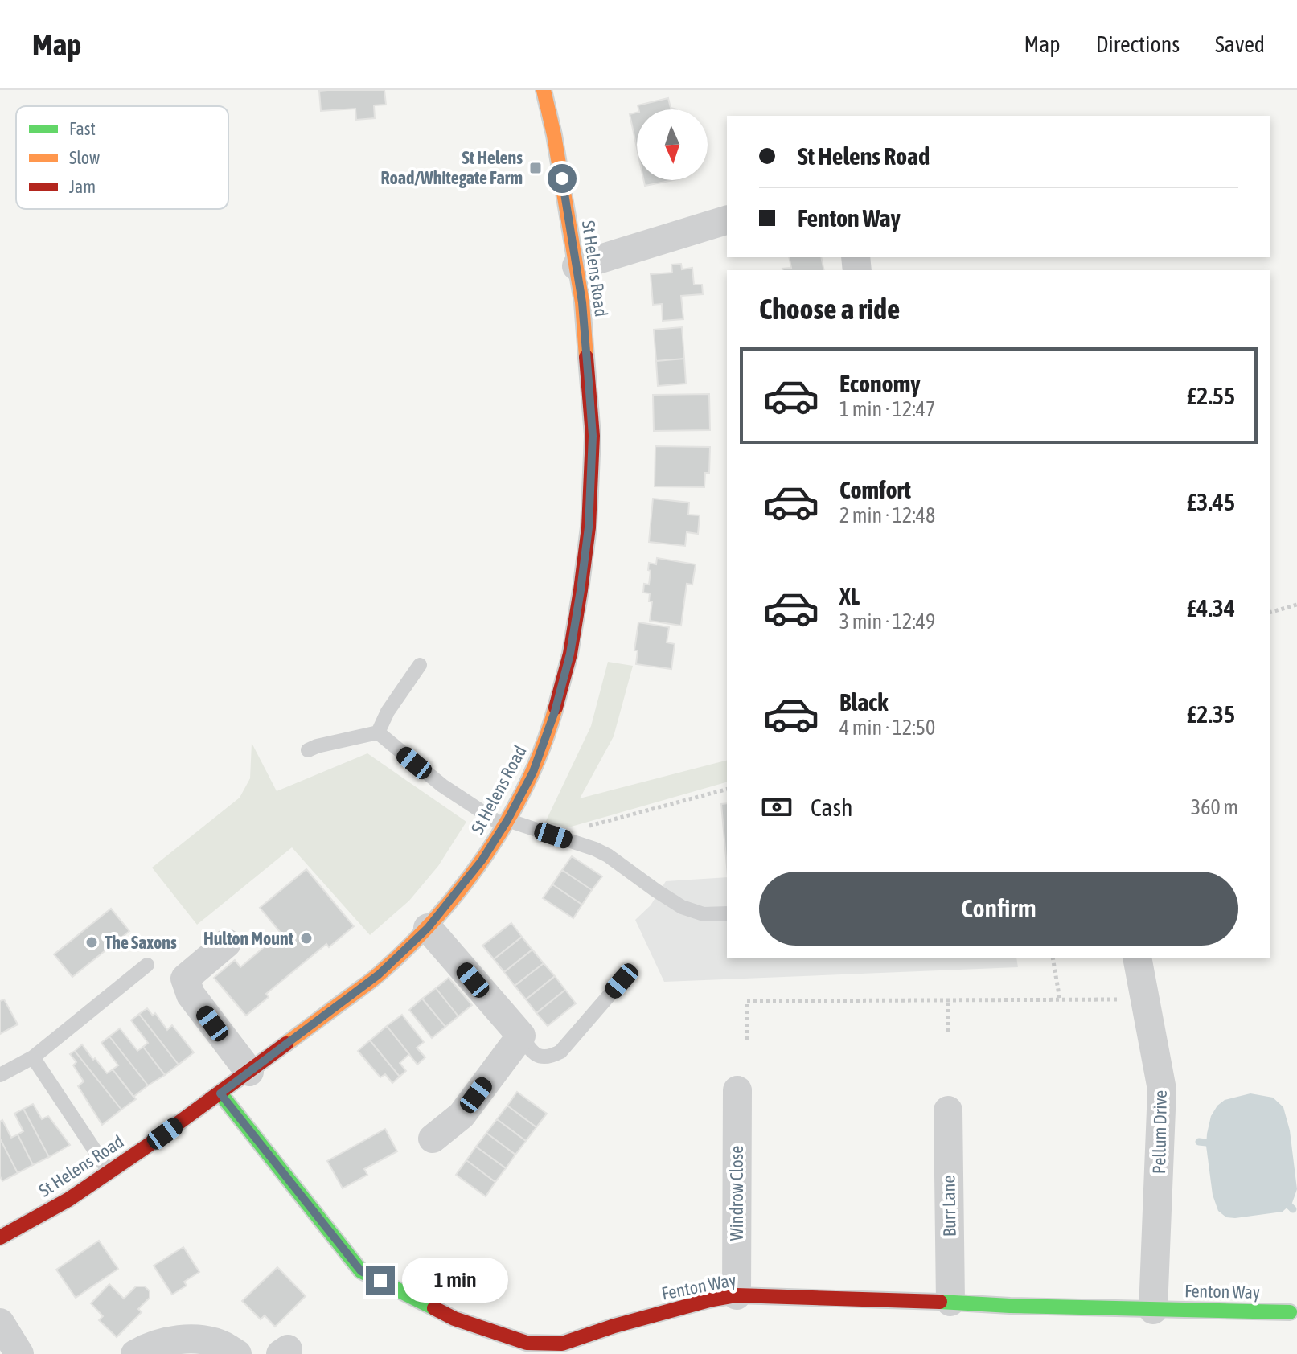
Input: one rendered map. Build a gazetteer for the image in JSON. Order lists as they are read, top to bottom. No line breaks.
{"streets":{"main road":["St Helens Road","Fenton Way"],"street":["Pellum Drive","Windrow Close","Burr Lane"]},"crossings":[["St Helens Road","Fenton Way"],["Pellum Drive","Fenton Way"],["Windrow Close","Fenton Way"],["Burr Lane","Fenton Way"]],"places":{"transit":["St Helens Road/Whitegate Farm"],"other":["Hulton Mount","The Saxons"]},"legend":["Fast","Slow","Jam"],"north":"bottom","page":{"header":"Map","nav":["Map","Directions","Saved"],"banner":["St Helens Road","Fenton Way"],"heading":"Choose a ride","list":[{"name":"Economy","note":"1 min · 12:47","value":"£2.55"},{"name":"Comfort","note":"2 min · 12:48","value":"£3.45"},{"name":"XL","note":"3 min · 12:49","value":"£4.34"},{"name":"Black","note":"4 min · 12:50","value":"£2.35"}],"pay":["Cash","360 m"],"buttons":"Confirm","bubble":"1 min"}}
